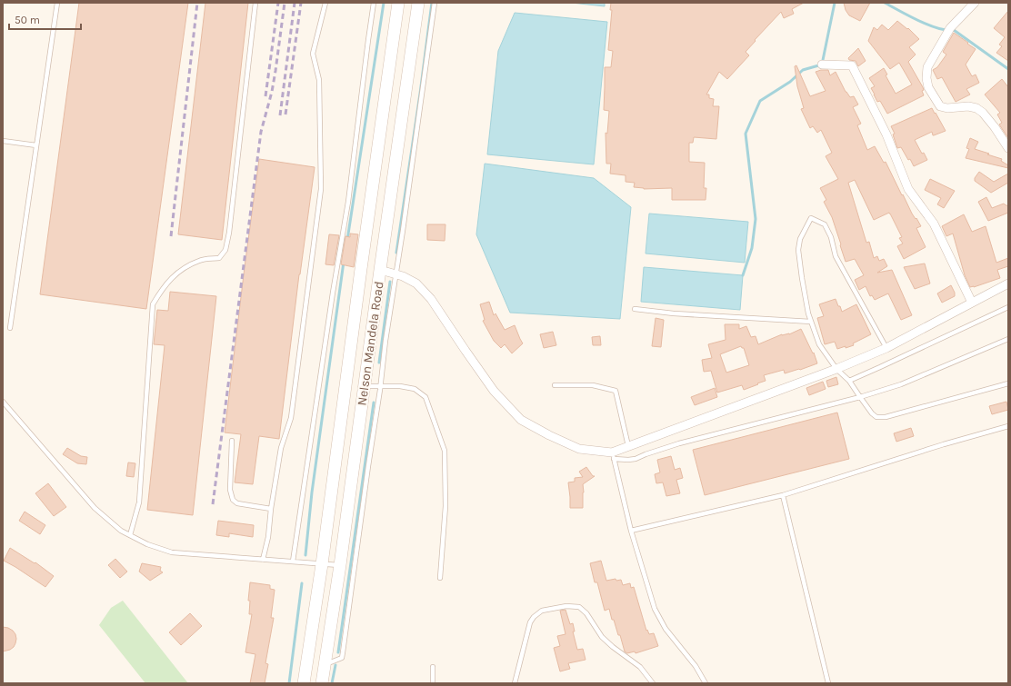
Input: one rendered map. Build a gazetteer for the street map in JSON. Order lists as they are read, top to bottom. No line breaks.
{"streets":{"main road":["Nelson Mandela Road"]},"scale_bar":"50 m"}
